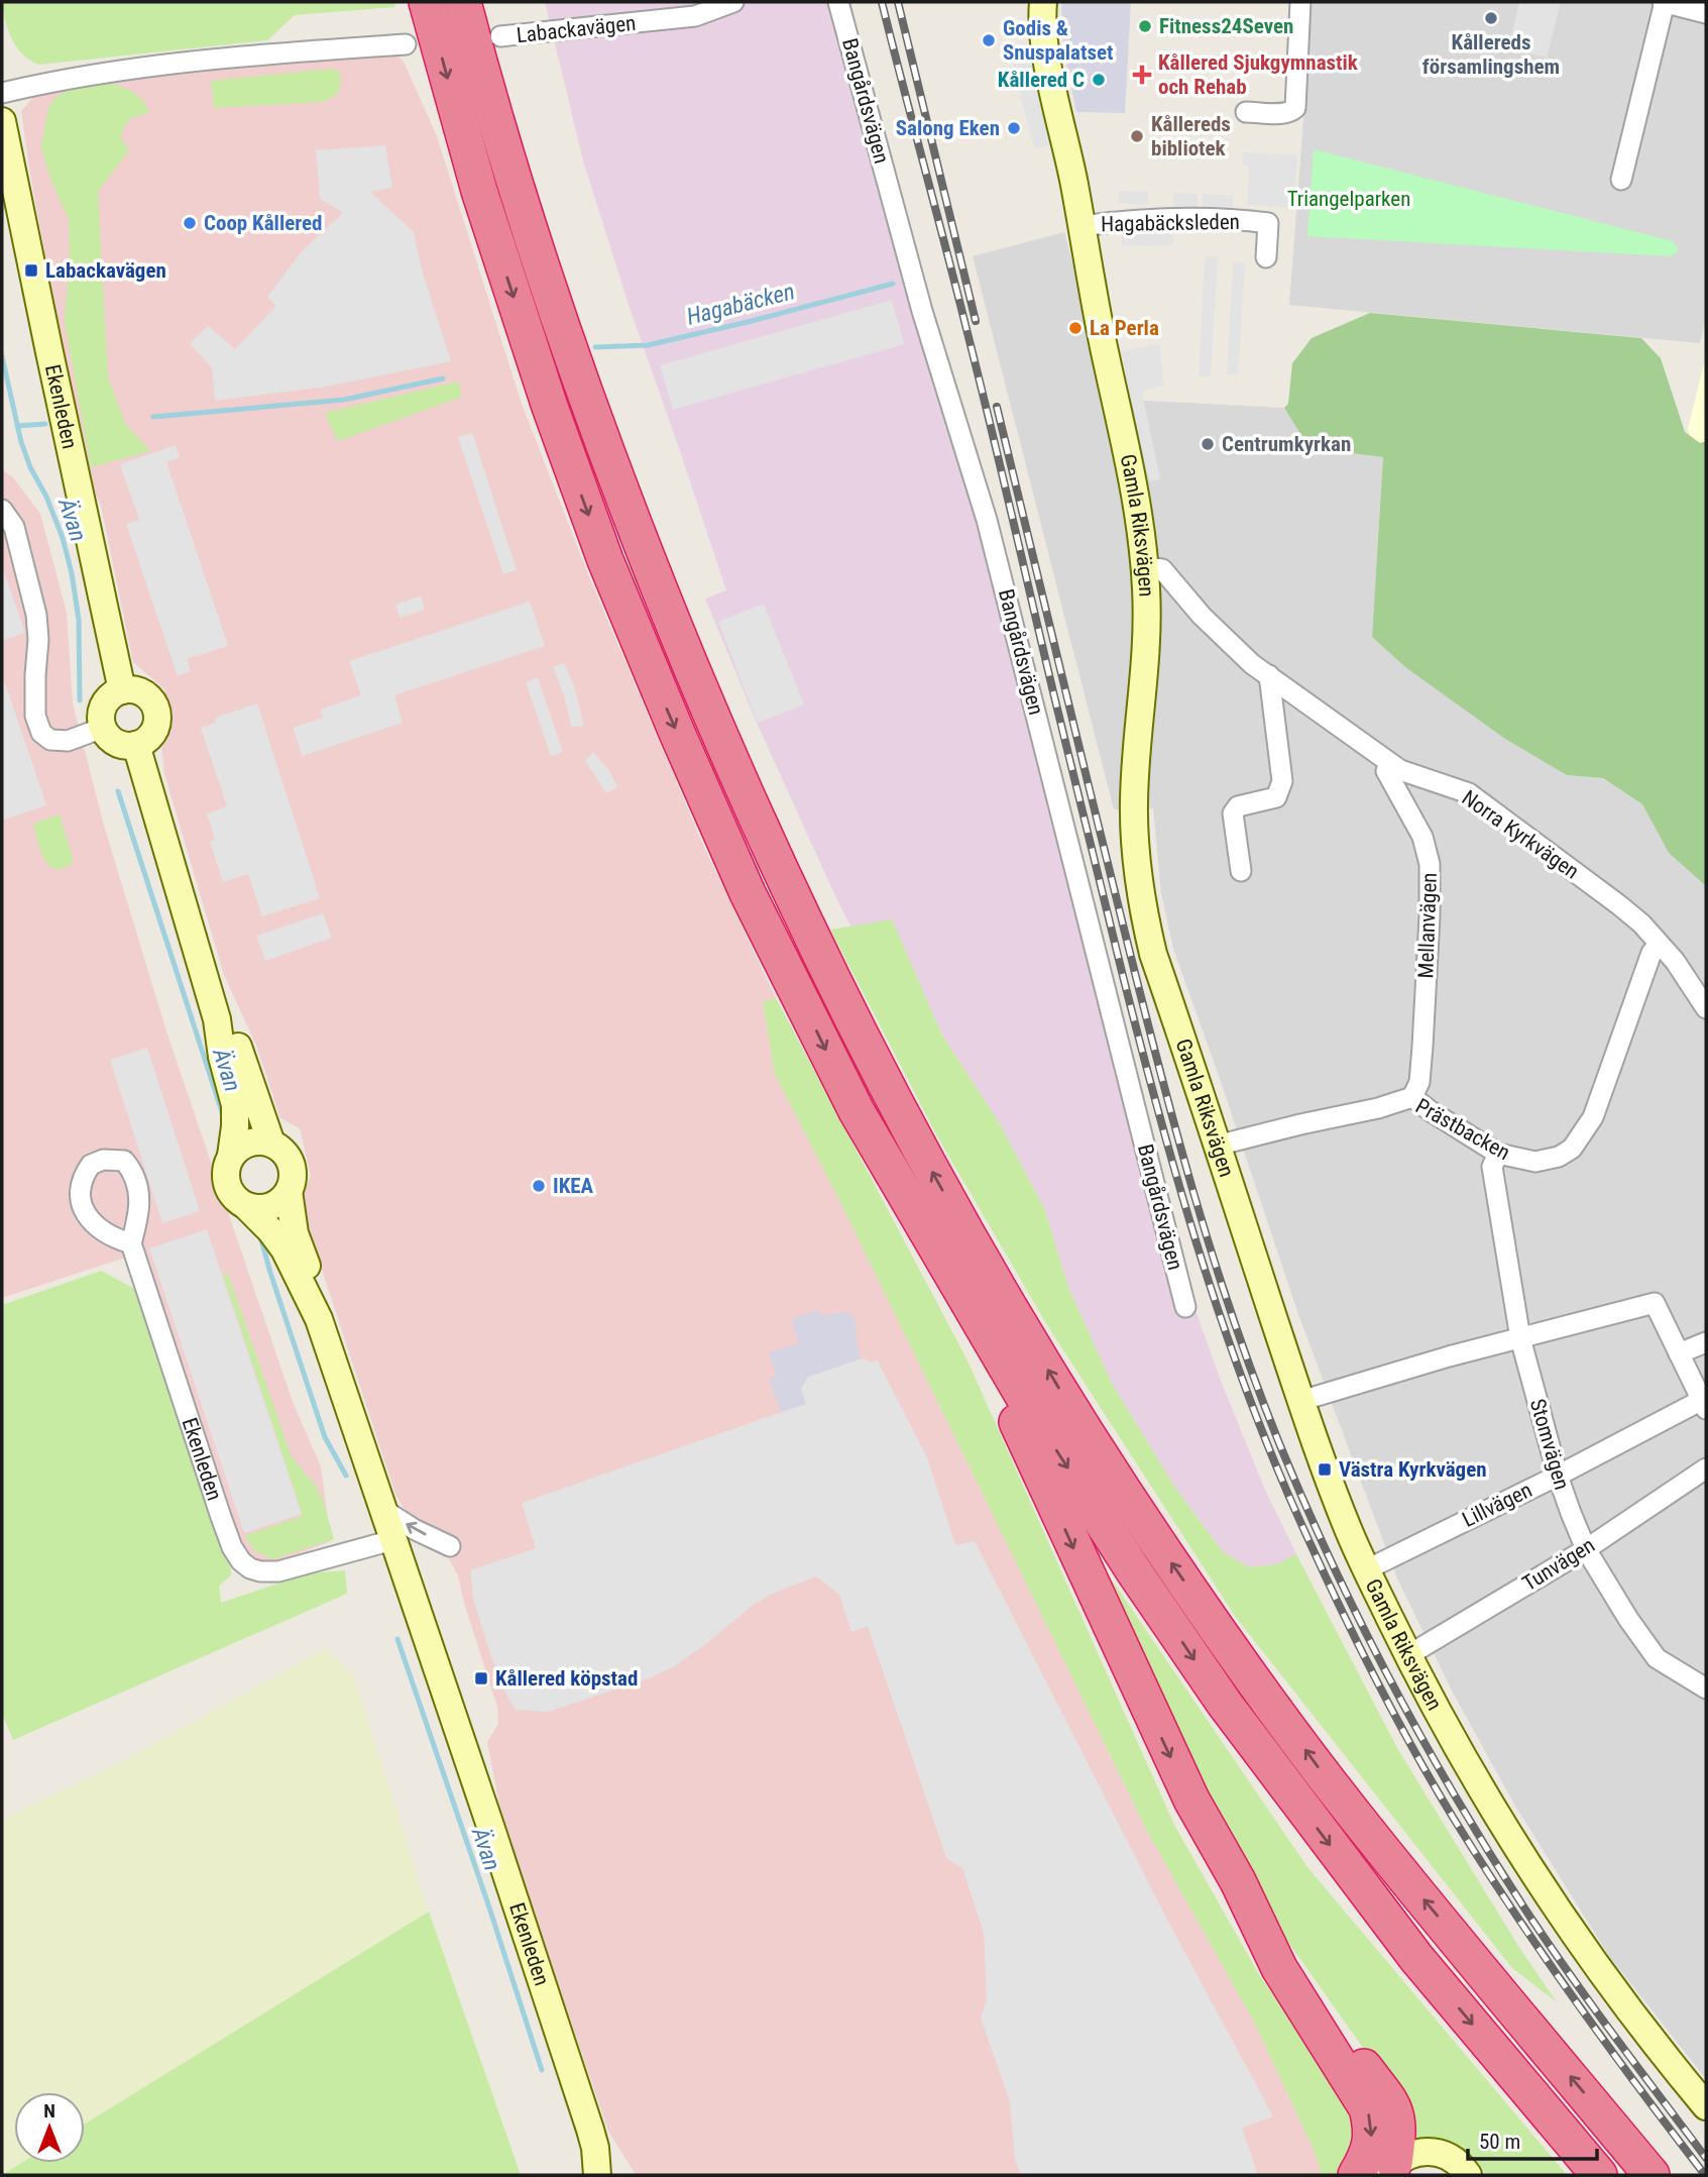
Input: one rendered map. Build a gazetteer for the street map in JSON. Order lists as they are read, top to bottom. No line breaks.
{"streets":{"street":["Labackavägen","Bangårdsvägen","Hagabäcksleden","Ekenleden","Gamla Riksvägen","Norra Kyrkvägen","Mellanvägen","Prästbacken","Stomvägen","Lillvägen","Tunvägen"]},"crossings":[["Hagabäcksleden","Gamla Riksvägen"],["Gamla Riksvägen","Norra Kyrkvägen"],["Gamla Riksvägen","Prästbacken"],["Gamla Riksvägen","Lillvägen"],["Gamla Riksvägen","Tunvägen"],["Norra Kyrkvägen","Mellanvägen"],["Norra Kyrkvägen","Prästbacken"],["Mellanvägen","Prästbacken"],["Prästbacken","Stomvägen"],["Stomvägen","Lillvägen"],["Stomvägen","Tunvägen"]],"water":["Hagabäcken","Ävan"],"parks":["Triangelparken"],"places":{"other":["Kållereds församlingshem","Fitness24Seven","Godis & Snuspalatset","Kållered C","Salong Eken","Kållereds bibliotek","Coop Kållered","La Perla","Centrumkyrkan","IKEA"],"health":["Kållered Sjukgymnastik och Rehab"],"transit":["Labackavägen","Västra Kyrkvägen","Kållered köpstad"]},"scale_bar":"50 m","north":"top"}
